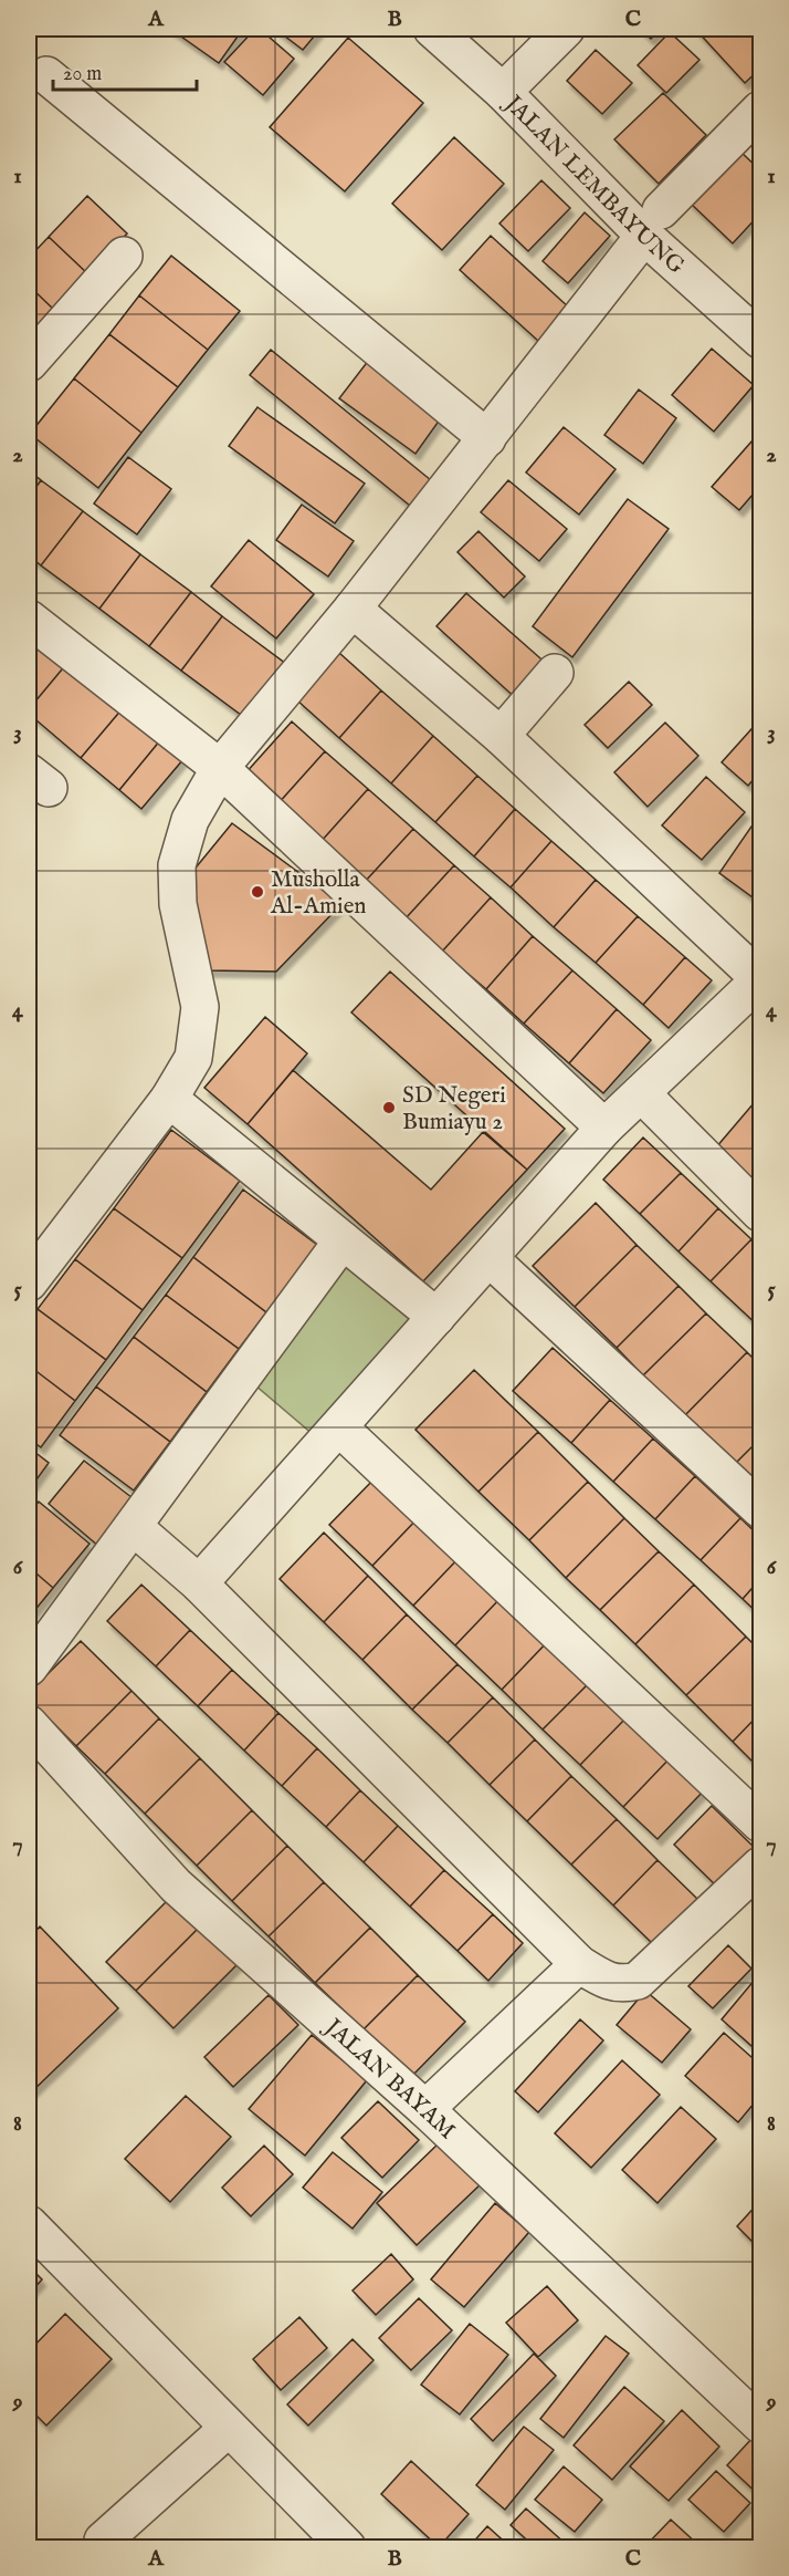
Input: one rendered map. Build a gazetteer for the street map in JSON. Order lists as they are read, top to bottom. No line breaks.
{"streets":{"street":["JALAN LEMBAYUNG","JALAN BAYAM"]},"places":["Musholla Al-Amien","SD Negeri Bumiayu 2"],"scale_bar":"20 m","grid":{"columns":["A","B","C"],"rows":["1","2","3","4","5","6","7","8","9"]}}
